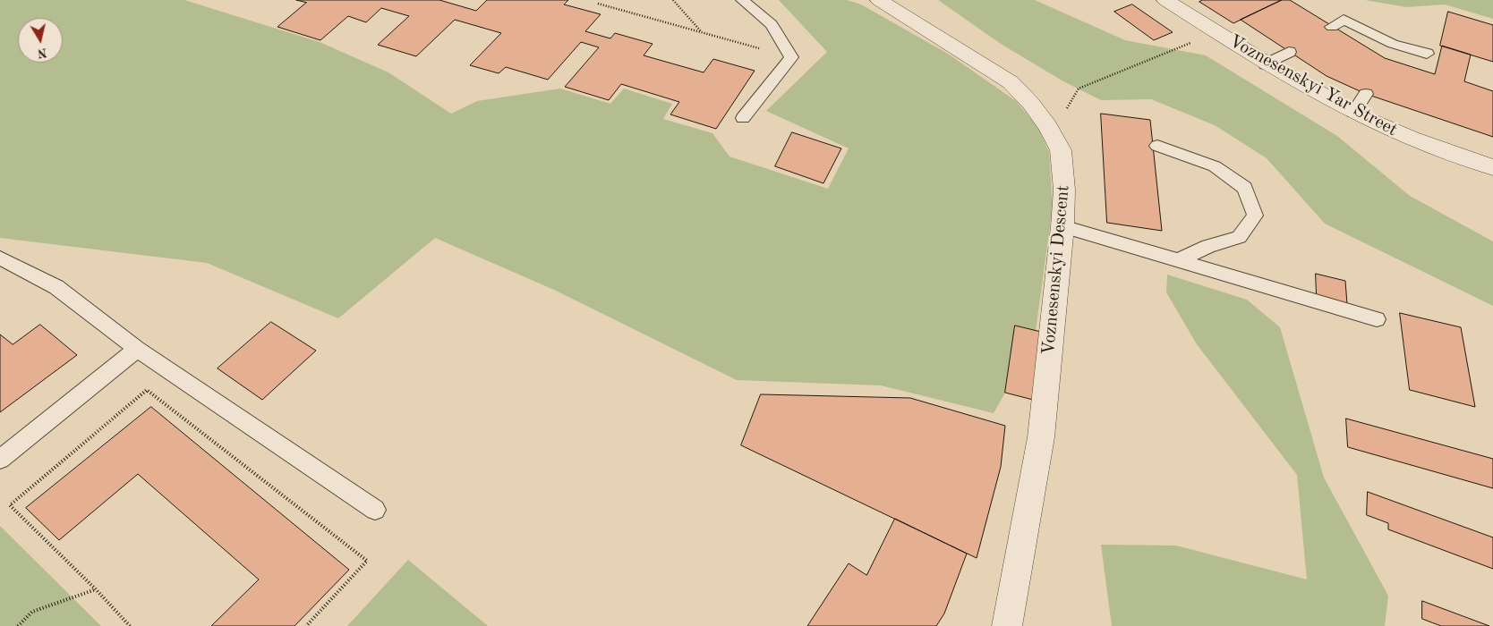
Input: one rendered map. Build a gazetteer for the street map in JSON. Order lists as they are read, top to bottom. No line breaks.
{"streets":{"street":["Voznesenskyi Yar Street","Voznesenskyi Descent"]},"north":"bottom"}
